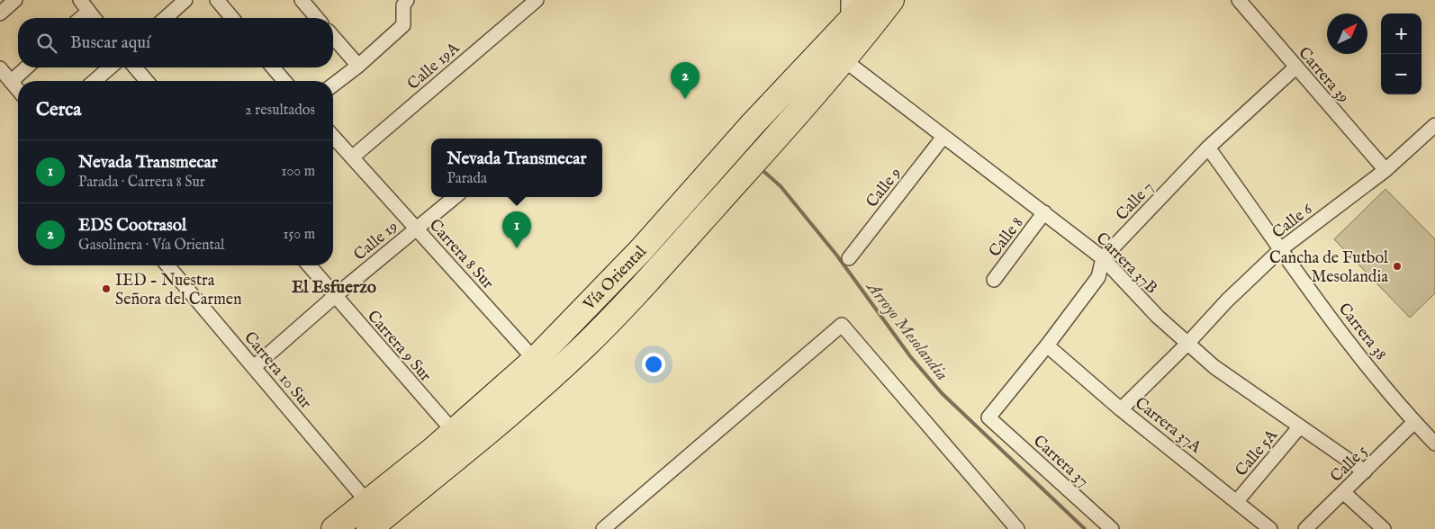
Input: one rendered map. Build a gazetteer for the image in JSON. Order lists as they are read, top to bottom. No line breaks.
{"streets":{"highway":["Vía Oriental"],"street":["Calle 19A","Carrera 39","Calle 9","Calle 7","Calle 6","Calle 8","Calle 19","Carrera 8 Sur","Carrera 37B","Carrera 38","Carrera 9 Sur","Carrera 10 Sur","Carrera 37A","Calle 5A","Carrera 37","Calle 5"]},"crossings":[["Calle 19A","Carrera 8 Sur"],["Carrera 39","Calle 7"],["Carrera 39","Calle 6"],["Calle 9","Carrera 37B"],["Calle 7","Carrera 37B"],["Calle 7","Carrera 38"],["Calle 7","Carrera 37A"],["Calle 7","Carrera 37"],["Calle 6","Carrera 37B"],["Calle 6","Carrera 38"],["Calle 6","Carrera 37A"],["Calle 8","Carrera 37B"],["Calle 19","Carrera 8 Sur"],["Calle 19","Carrera 9 Sur"],["Calle 19","Carrera 10 Sur"],["Carrera 8 Sur","Vía Oriental"],["Carrera 37B","Vía Oriental"],["Carrera 37B","Calle 5A"],["Carrera 37B","Calle 5"],["Vía Oriental","Carrera 9 Sur"],["Vía Oriental","Carrera 10 Sur"],["Carrera 38","Calle 5"],["Carrera 37A","Calle 5A"]],"districts":["El Esfuerzo"],"water":["Arroyo Mesolandia"],"places":["Cancha de Futbol Mesolandia","IED - Nuestra Señora del Carmen"],"north":"top right","page":{"map_buttons":["+","−"],"search":"Buscar aquí","pins":["2","1"],"heading":["Cerca","2 resultados"],"popup":["Nevada Transmecar","Parada"],"list":[{"mark":"1","name":"Nevada Transmecar","note":"Parada · Carrera 8 Sur","value":"100 m"},{"mark":"2","name":"EDS Cootrasol","note":"Gasolinera · Vía Oriental","value":"150 m"}]}}
